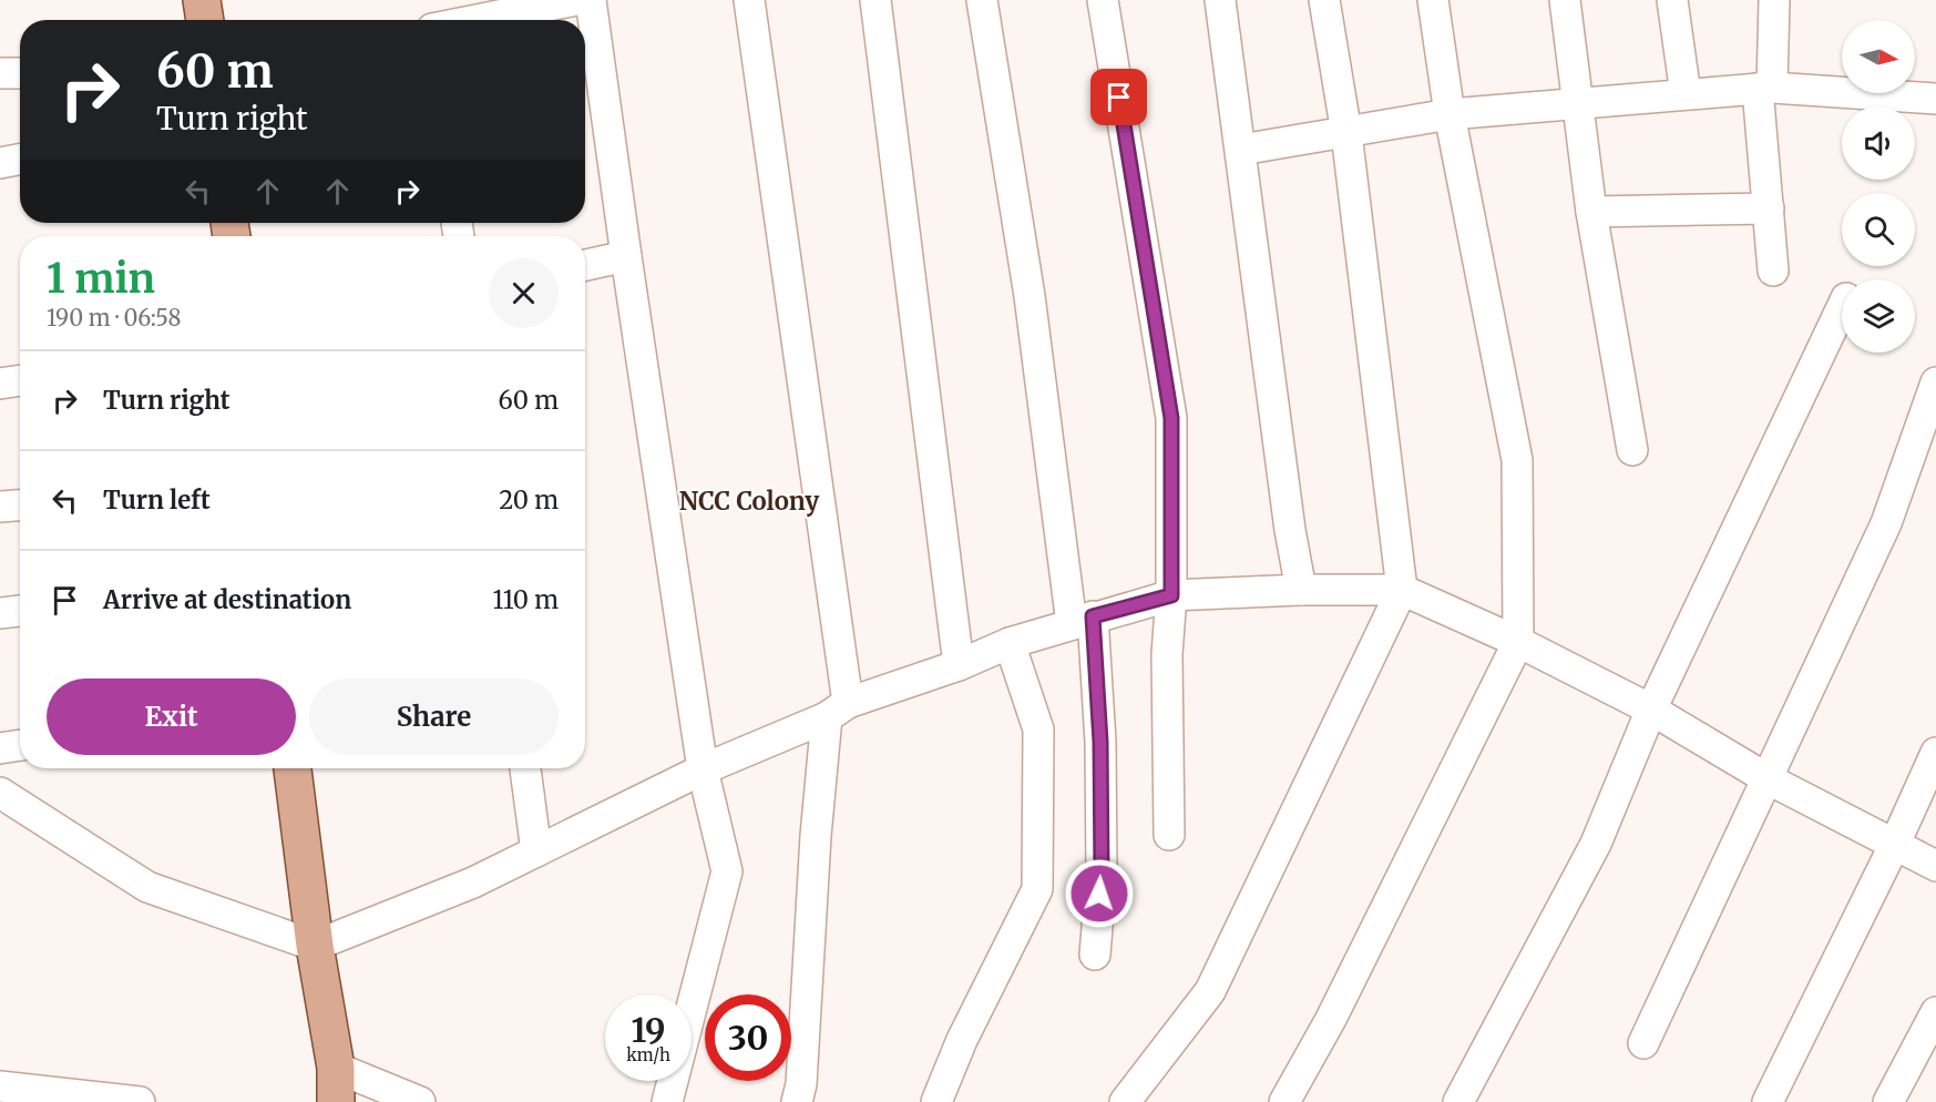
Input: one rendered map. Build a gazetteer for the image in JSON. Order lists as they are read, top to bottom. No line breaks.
{"districts":["NCC Colony"],"north":"right","page":{"turn":["60 m","Turn right"],"heading":["1 min","190 m · 06:58"],"list":[{"name":"Turn right","value":"60 m"},{"name":"Turn left","value":"20 m"},{"name":"Arrive at destination","value":"110 m"}],"buttons":["Exit","Share"],"speed":"19 km/h","limit":"30"}}
